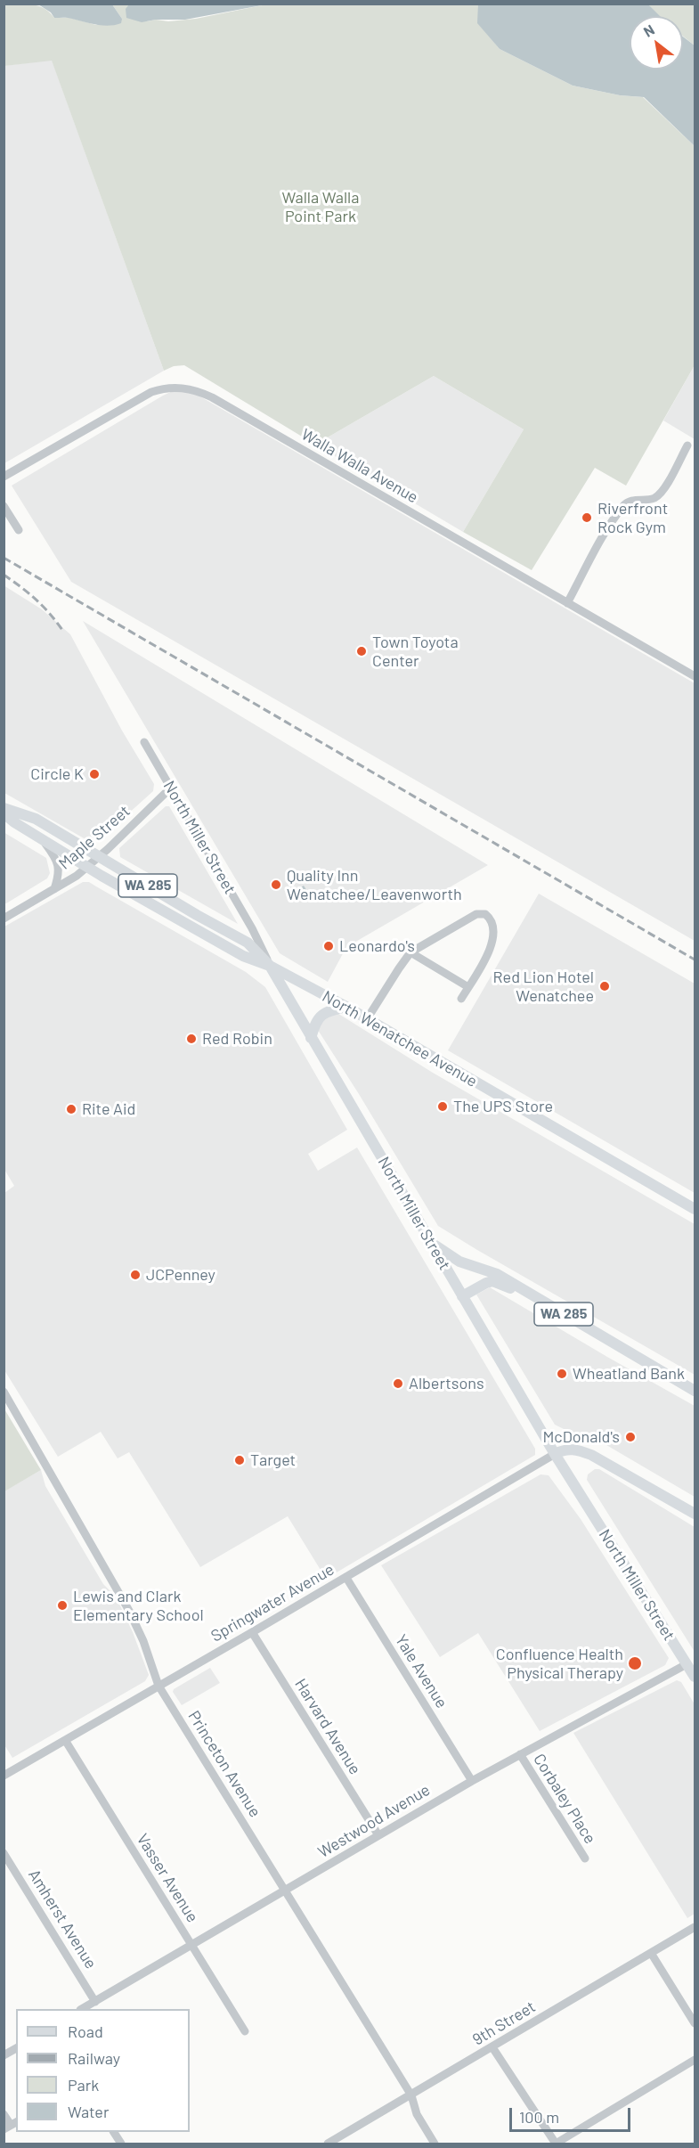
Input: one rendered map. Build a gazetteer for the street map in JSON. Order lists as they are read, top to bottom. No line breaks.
{"streets":{"main road":["North Miller Street","WA 285","North Wenatchee Avenue"],"street":["Walla Walla Avenue","Maple Street","Springwater Avenue","Yale Avenue","Harvard Avenue","Princeton Avenue","Corbaley Place","Westwood Avenue","Vasser Avenue","Amherst Avenue","9th Street"]},"crossings":[["Maple Street","North Miller Street"],["Maple Street","WA 285"],["Maple Street","North Wenatchee Avenue"],["North Miller Street","WA 285"],["North Miller Street","North Wenatchee Avenue"],["North Miller Street","Springwater Avenue"],["North Miller Street","Westwood Avenue"],["WA 285","North Wenatchee Avenue"],["Springwater Avenue","Yale Avenue"],["Springwater Avenue","Harvard Avenue"],["Springwater Avenue","Princeton Avenue"],["Springwater Avenue","Vasser Avenue"],["Yale Avenue","Westwood Avenue"],["Harvard Avenue","Westwood Avenue"],["Princeton Avenue","Westwood Avenue"],["Princeton Avenue","9th Street"],["Corbaley Place","Westwood Avenue"],["Westwood Avenue","Vasser Avenue"],["Westwood Avenue","Amherst Avenue"]],"parks":["Walla Walla Point Park"],"places":["Riverfront Rock Gym","Town Toyota Center","Circle K","Quality Inn Wenatchee/Leavenworth","Leonardo's","Red Lion Hotel Wenatchee","Red Robin","The UPS Store","Rite Aid","JCPenney","Wheatland Bank","Albertsons","McDonald's","Target","Lewis and Clark Elementary School","Confluence Health Physical Therapy"],"legend":["Road","Railway","Park","Water"],"scale_bar":"100 m","north":"top left"}
